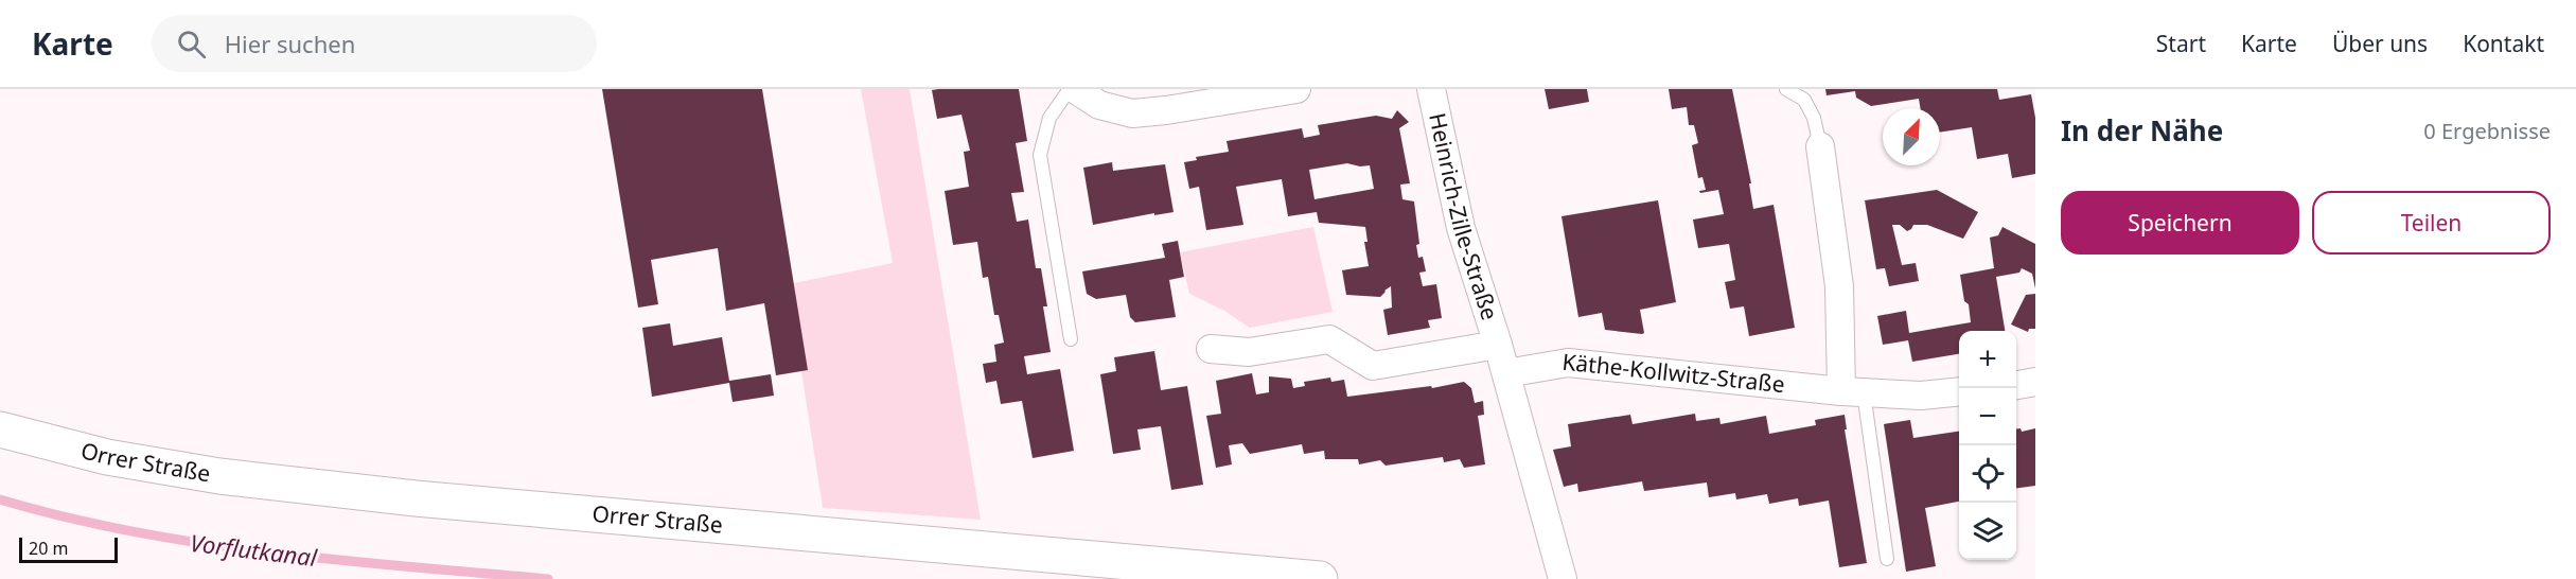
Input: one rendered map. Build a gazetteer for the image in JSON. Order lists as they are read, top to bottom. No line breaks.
{"streets":{"main road":["Orrer Straße"],"street":["Heinrich-Zille-Straße","Käthe-Kollwitz-Straße"]},"crossings":[["Heinrich-Zille-Straße","Käthe-Kollwitz-Straße"]],"water":["Vorflutkanal"],"scale_bar":"20 m","north":"top right","page":{"header":"Karte","search":"Hier suchen","nav":["Start","Karte","Über uns","Kontakt"],"heading":["In der Nähe","0 Ergebnisse"],"buttons":["Speichern","Teilen"],"map_buttons":["+","−"],"scale":"20 m"}}
